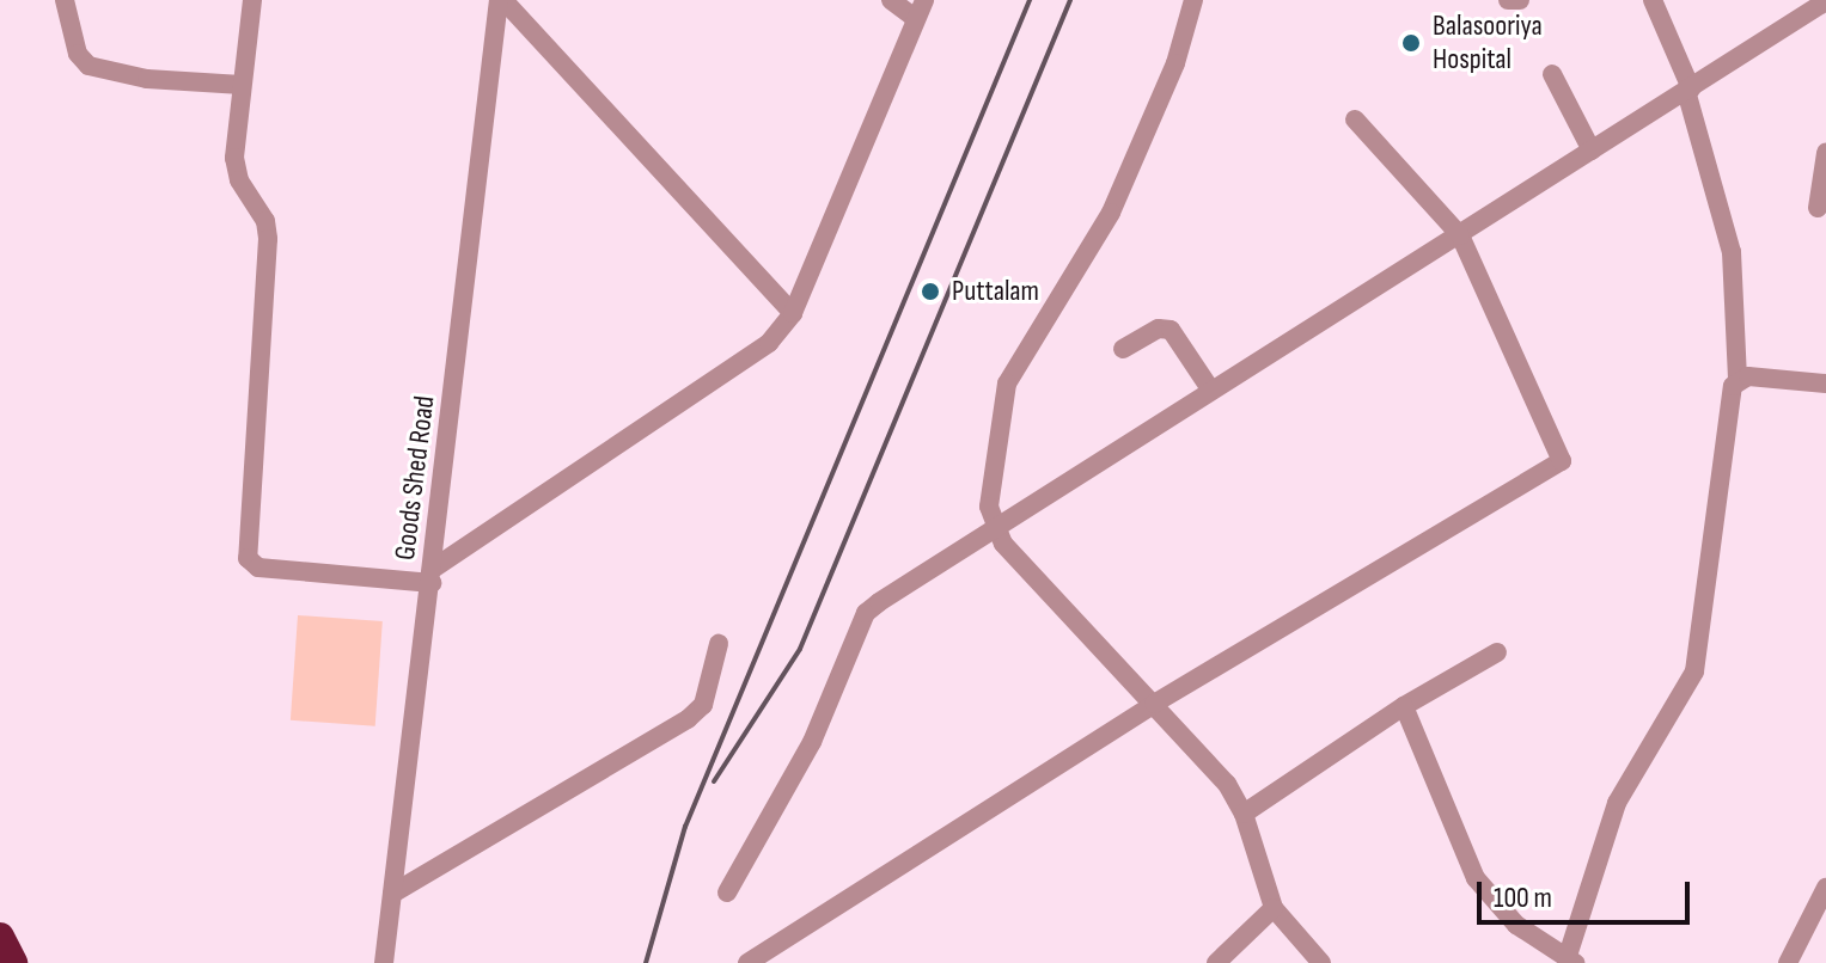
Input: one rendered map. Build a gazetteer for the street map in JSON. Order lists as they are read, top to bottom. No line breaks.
{"streets":{"street":["Goods Shed Road"]},"places":["Balasooriya Hospital","Puttalam"],"scale_bar":"100 m"}
